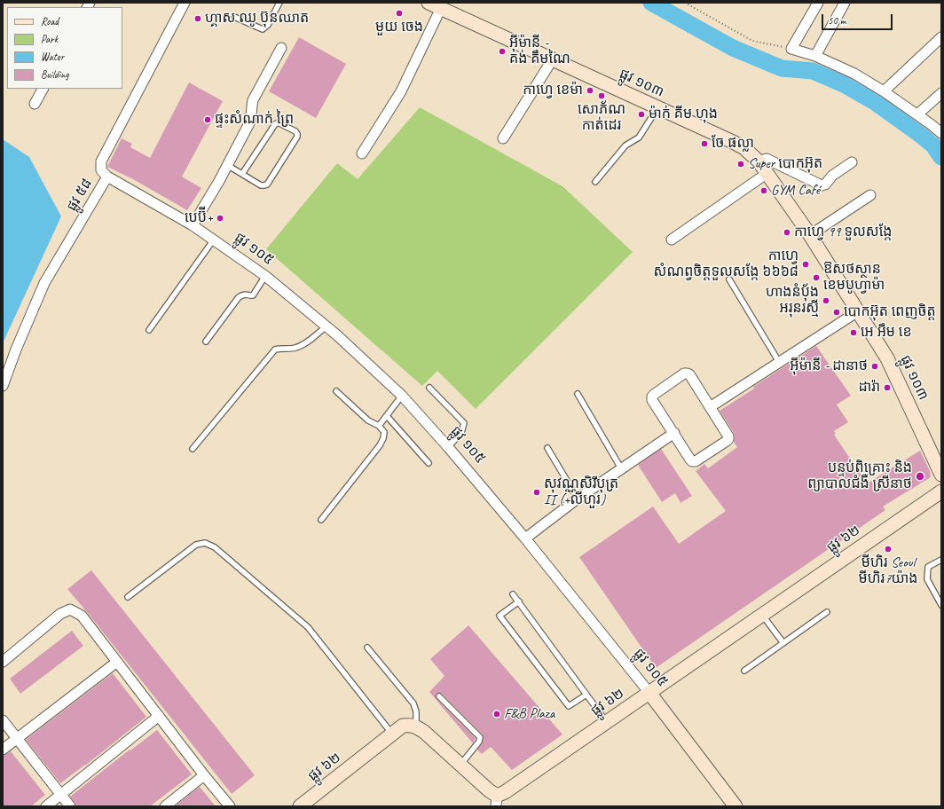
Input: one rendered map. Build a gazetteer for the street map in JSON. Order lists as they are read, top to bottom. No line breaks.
{"streets":{"street":["ផ្លូវ ១០៣","ផ្លូវ ៥៨","ផ្លូវ ១០៥","ផ្លូវ ៦២"]},"crossings":[["ផ្លូវ ៥៨","ផ្លូវ ១០៥"],["ផ្លូវ ១០៥","ផ្លូវ ៦២"]],"places":["មួយ ចេង","ហ្គាស ឈូ ប៊ុនឈាត","អ៊ីម៉ានី - គង់ គឹមណៃ","កាហ្វេ ខេម៉ា","សោភ័ណ កាត់ដេរ","ម៉ាក់ គីម ហុង","ផ្ទះសំណាក់ ព្រៃ","ចែ ផល្លា","Super បោកអ៊ុត","GYM Café","បេប៊ី+","កាហ្វេ 99 ទួលសង្កែ","កាហ្វេ សំណព្វចិត្តទួលសង្កែ ៦៦៦៨","ឱសថស្ថាន ខេមបូហ្វាម៉ា","ហាងនំប៉័ង អរុនរស្មី","បោកអ៊ុត ពេញចិត្ត","អេ អឹម ខេ","អ៊ីម៉ានី - ដានាថ","ដារ៉ា","បន្ទប់ពិគ្រោះ និង ព្យាបាលជំងឺ ស្រីនាថ","សុវណ្ណសិរីបុត្រ II (+លីហួរ)","មីហិរ Seoul មីហិរ7យ៉ាង","F&B Plaza"],"legend":["Road","Park","Water","Building"],"scale_bar":"50 m"}
